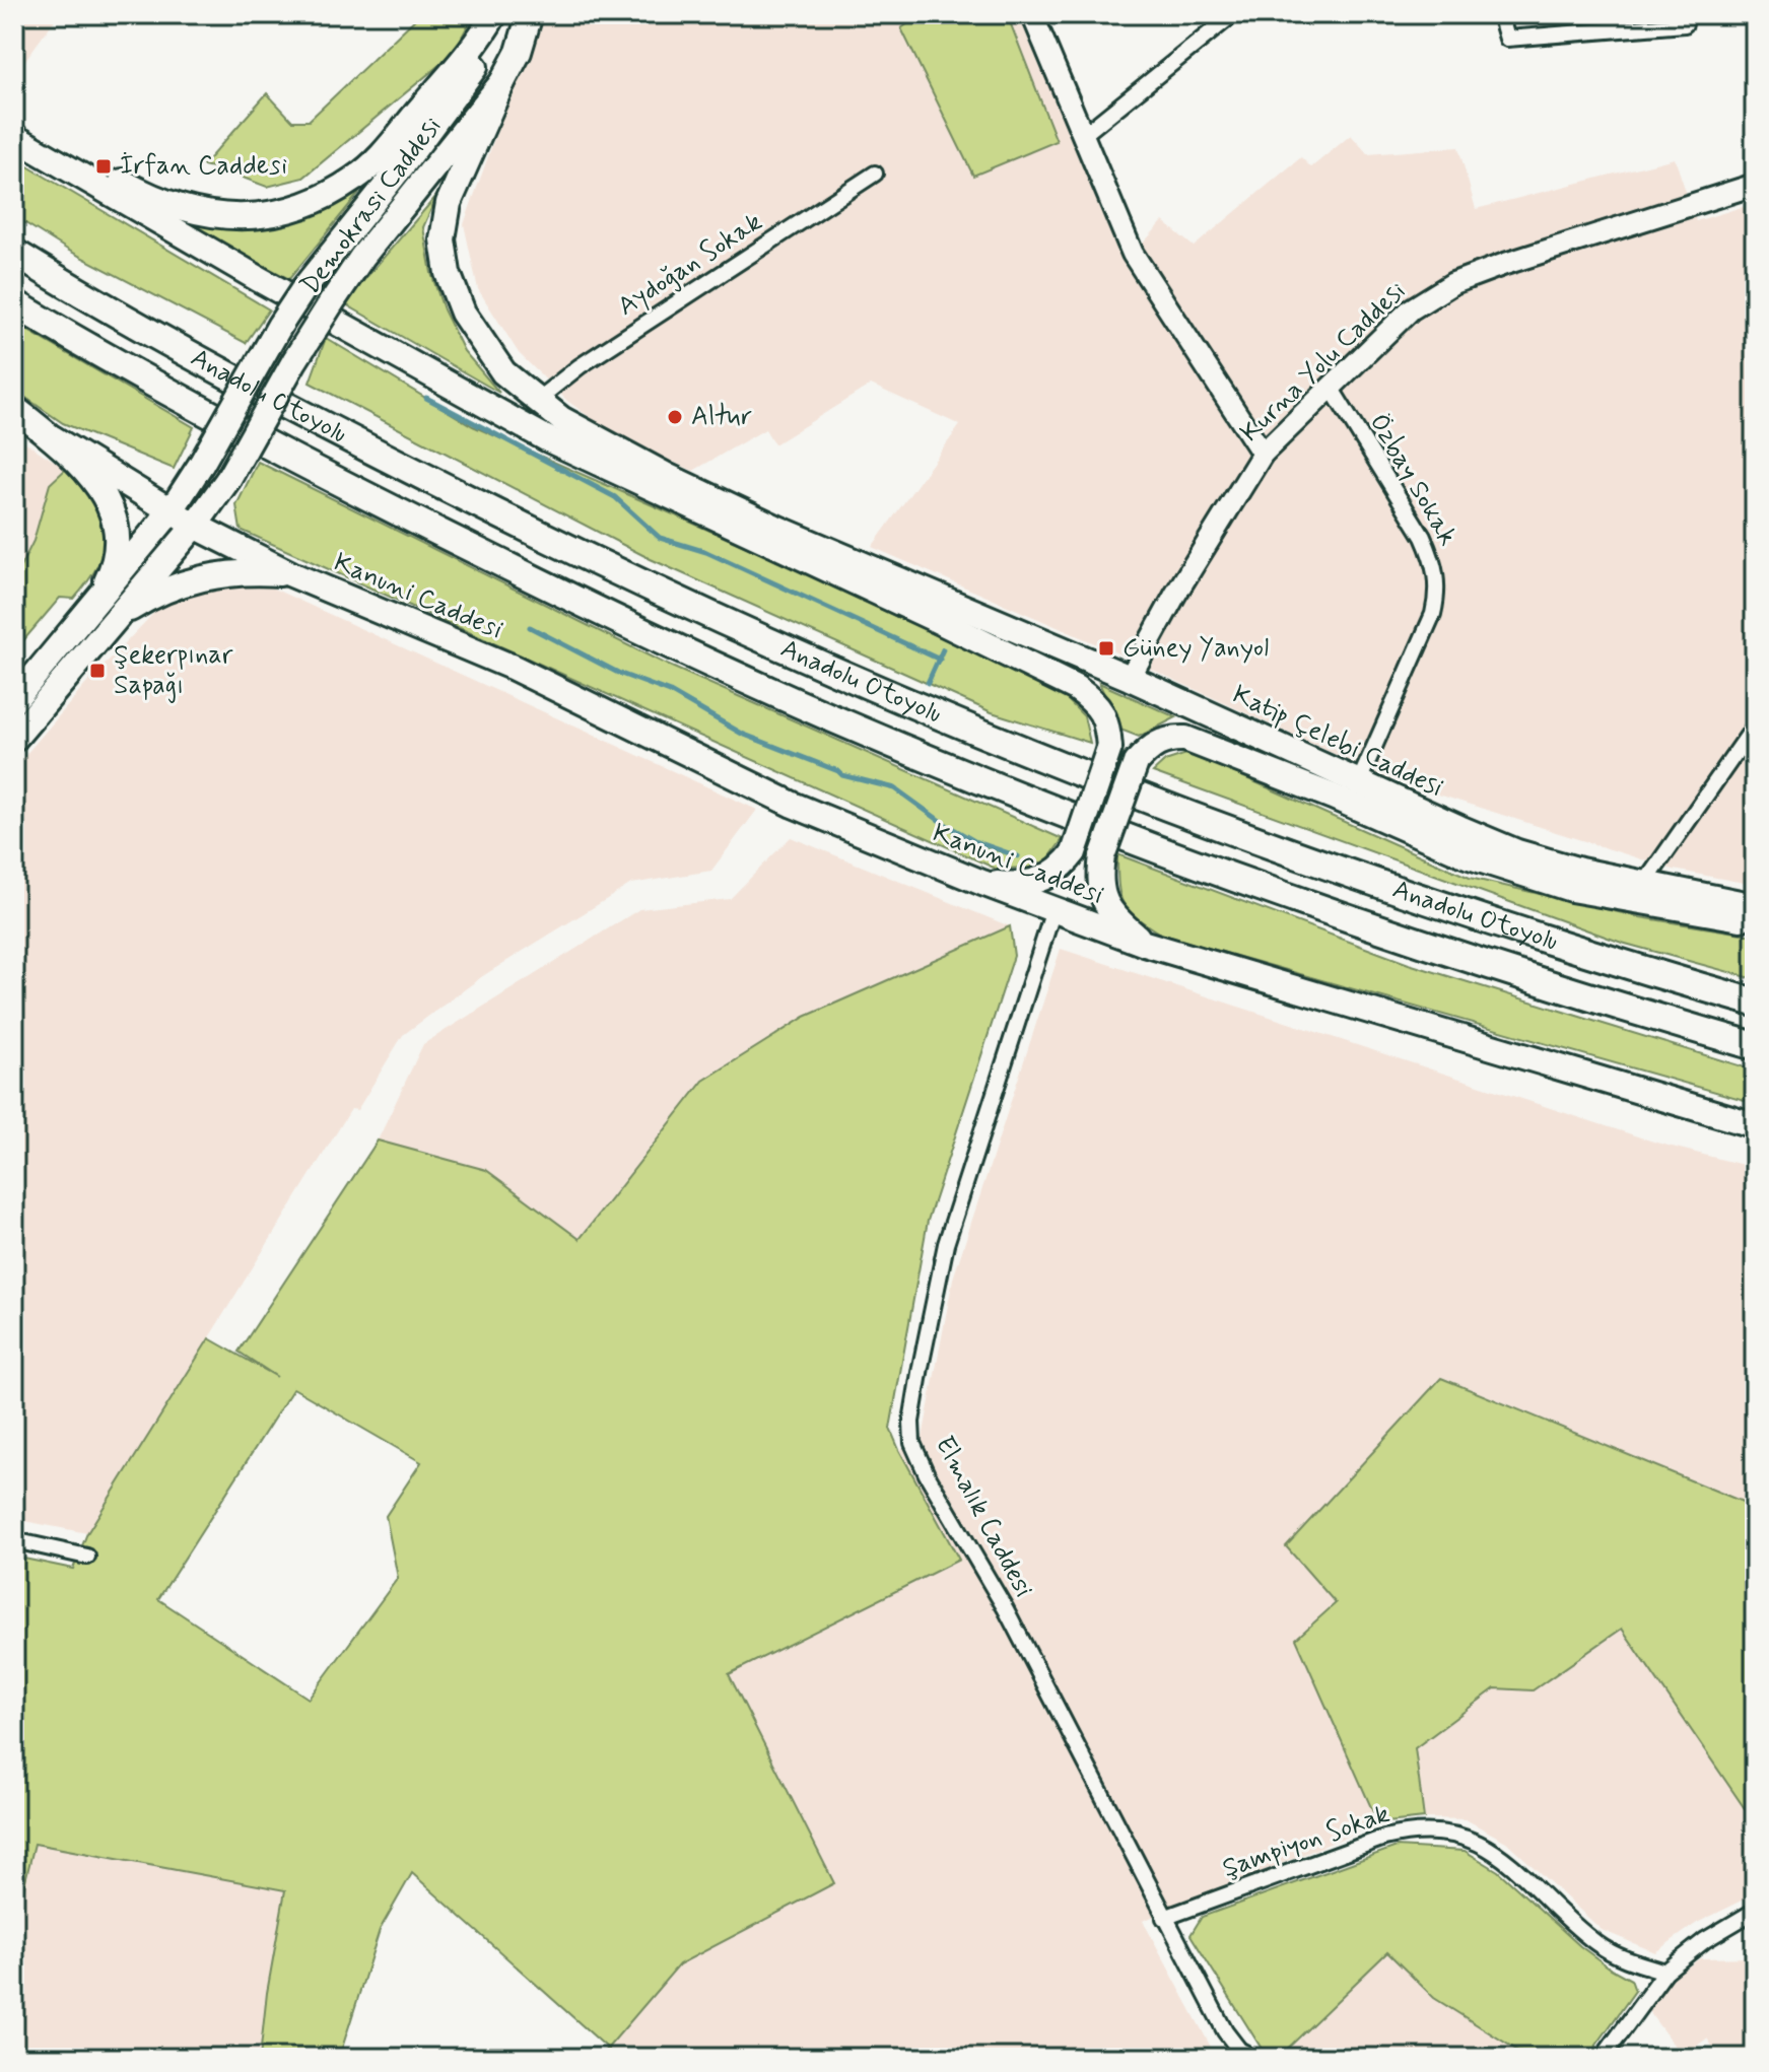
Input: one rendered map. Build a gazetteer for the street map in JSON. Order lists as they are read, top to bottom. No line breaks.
{"streets":{"highway":["Anadolu Otoyolu"],"main road":["Demokrasi Caddesi","Kanuni Caddesi","Katip Çelebi Caddesi"],"street":["Aydoğan Sokak","Kurna Yolu Caddesi","Özbay Sokak","Elmalık Caddesi","Şampiyon Sokak"]},"crossings":[["Kurna Yolu Caddesi","Özbay Sokak"],["Kurna Yolu Caddesi","Katip Çelebi Caddesi"],["Özbay Sokak","Katip Çelebi Caddesi"],["Kanuni Caddesi","Elmalık Caddesi"],["Elmalık Caddesi","Şampiyon Sokak"]],"places":{"transit":["İrfan Caddesi","Güney Yanyol","Şekerpınar Sapağı"],"other":["Altur"]}}
